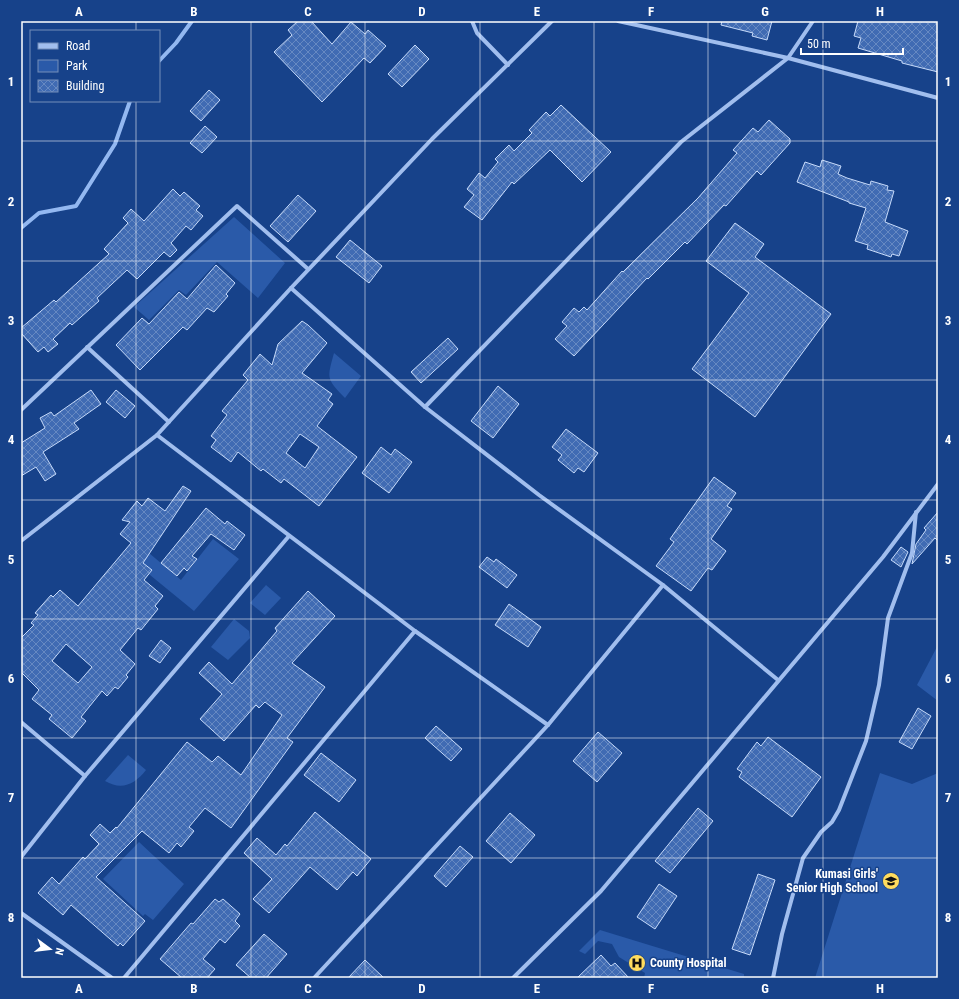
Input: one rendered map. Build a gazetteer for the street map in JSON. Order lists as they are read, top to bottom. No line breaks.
{"places":{"school or university":["Kumasi Girls' Senior High School"],"hospital":["County Hospital"]},"legend":["Road","Park","Building"],"scale_bar":"50 m","north":"right","grid":{"columns":["A","B","C","D","E","F","G","H"],"rows":["1","2","3","4","5","6","7","8"]}}
